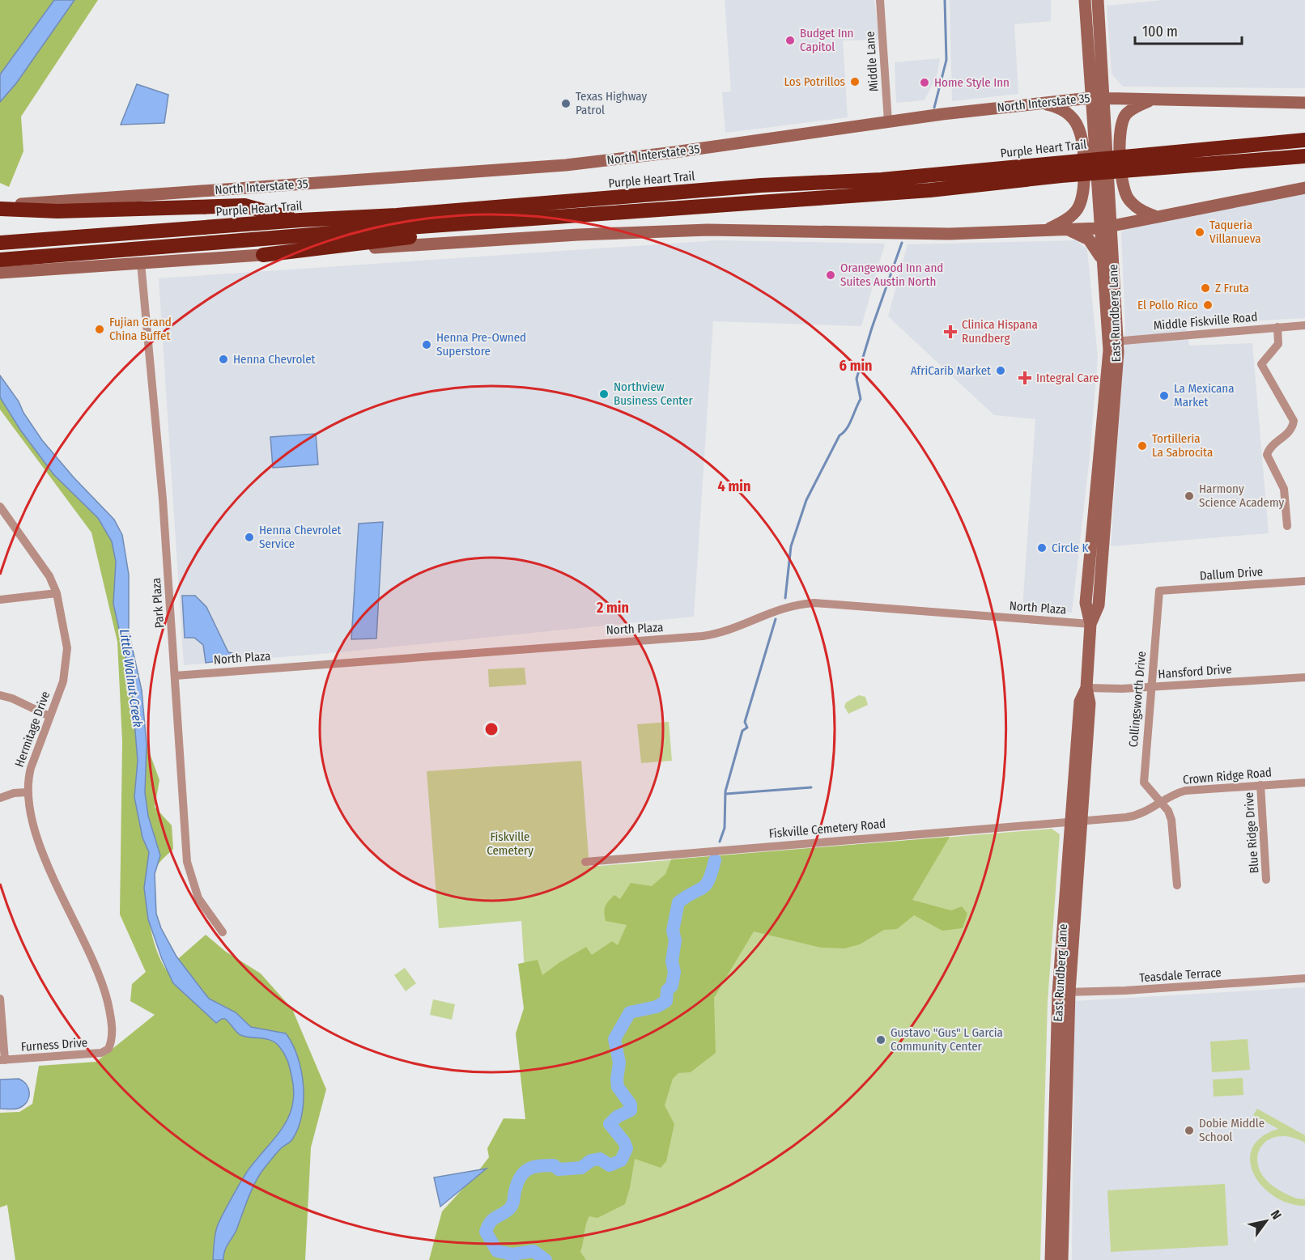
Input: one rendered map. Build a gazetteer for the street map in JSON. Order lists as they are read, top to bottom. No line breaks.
{"streets":{"highway":["Purple Heart Trail"],"main road":["North Interstate 35","East Rundberg Lane"],"street":["Middle Lane","Middle Fiskville Road","Dallum Drive","Park Plaza","North Plaza","Hansford Drive","Collingsworth Drive","Hermitage Drive","Crown Ridge Road","Fiskville Cemetery Road","Blue Ridge Drive","Teasdale Terrace","Furness Drive"]},"crossings":[["Middle Lane","North Interstate 35"],["North Interstate 35","East Rundberg Lane"],["East Rundberg Lane","Middle Fiskville Road"],["East Rundberg Lane","North Plaza"],["East Rundberg Lane","Hansford Drive"],["East Rundberg Lane","Crown Ridge Road"],["East Rundberg Lane","Fiskville Cemetery Road"],["East Rundberg Lane","Teasdale Terrace"],["Dallum Drive","Collingsworth Drive"],["Park Plaza","North Plaza"],["Hansford Drive","Collingsworth Drive"],["Collingsworth Drive","Crown Ridge Road"],["Hermitage Drive","Furness Drive"],["Crown Ridge Road","Fiskville Cemetery Road"],["Crown Ridge Road","Blue Ridge Drive"]],"water":["Little Walnut Creek"],"parks":["Fiskville Cemetery"],"places":{"other":["Budget Inn Capitol","Los Potrillos","Home Style Inn","Texas Highway Patrol","Taqueria Villanueva","Orangewood Inn and Suites Austin North","Z Fruta","El Pollo Rico","Fujian Grand China Buffet","Henna Pre-Owned Superstore","Henna Chevrolet","AfriCarib Market","Northview Business Center","La Mexicana Market","Tortilleria La Sabrocita","Harmony Science Academy","Henna Chevrolet Service","Circle K","Gustavo \"Gus\" L Garcia Community Center","Dobie Middle School"],"health":["Clinica Hispana Rundberg","Integral Care"]},"scale_bar":"100 m","north":"top right","rings":["6 min","4 min","2 min"]}
